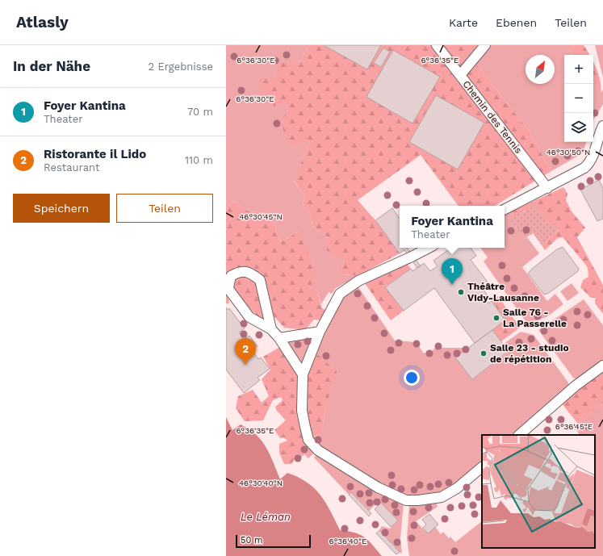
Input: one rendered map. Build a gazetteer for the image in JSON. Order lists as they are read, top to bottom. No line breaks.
{"streets":{"street":["Chemin des Tennis"]},"water":["Le Léman"],"places":["Théâtre Vidy-Lausanne","Salle 76 - La Passerelle","Salle 23 - studio de répétition"],"scale_bar":"50 m","north":"top right","page":{"header":"Atlasly","nav":["Karte","Ebenen","Teilen"],"heading":["In der Nähe","2 Ergebnisse"],"map_buttons":["+","−"],"list":[{"mark":"1","name":"Foyer Kantina","note":"Theater","value":"70 m"},{"mark":"2","name":"Ristorante il Lido","note":"Restaurant","value":"110 m"}],"buttons":["Speichern","Teilen"],"popup":["Foyer Kantina","Theater"],"pins":["1","2"],"scale":"50 m"},"coordinates":["6°36'30\"E","6°36'35\"E","46°30'50\"N","46°30'45\"N","6°36'45\"E","46°30'40\"N","6°36'40\"E"]}
